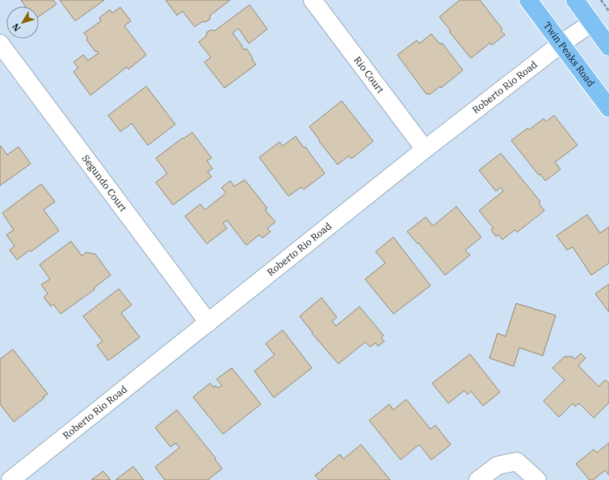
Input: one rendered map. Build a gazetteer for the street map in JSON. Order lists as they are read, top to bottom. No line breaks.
{"streets":{"main road":["Twin Peaks Road"],"street":["Rio Court","Roberto Rio Road","Segundo Court"]},"crossings":[["Twin Peaks Road","Roberto Rio Road"],["Rio Court","Roberto Rio Road"],["Roberto Rio Road","Segundo Court"]],"north":"bottom left"}
